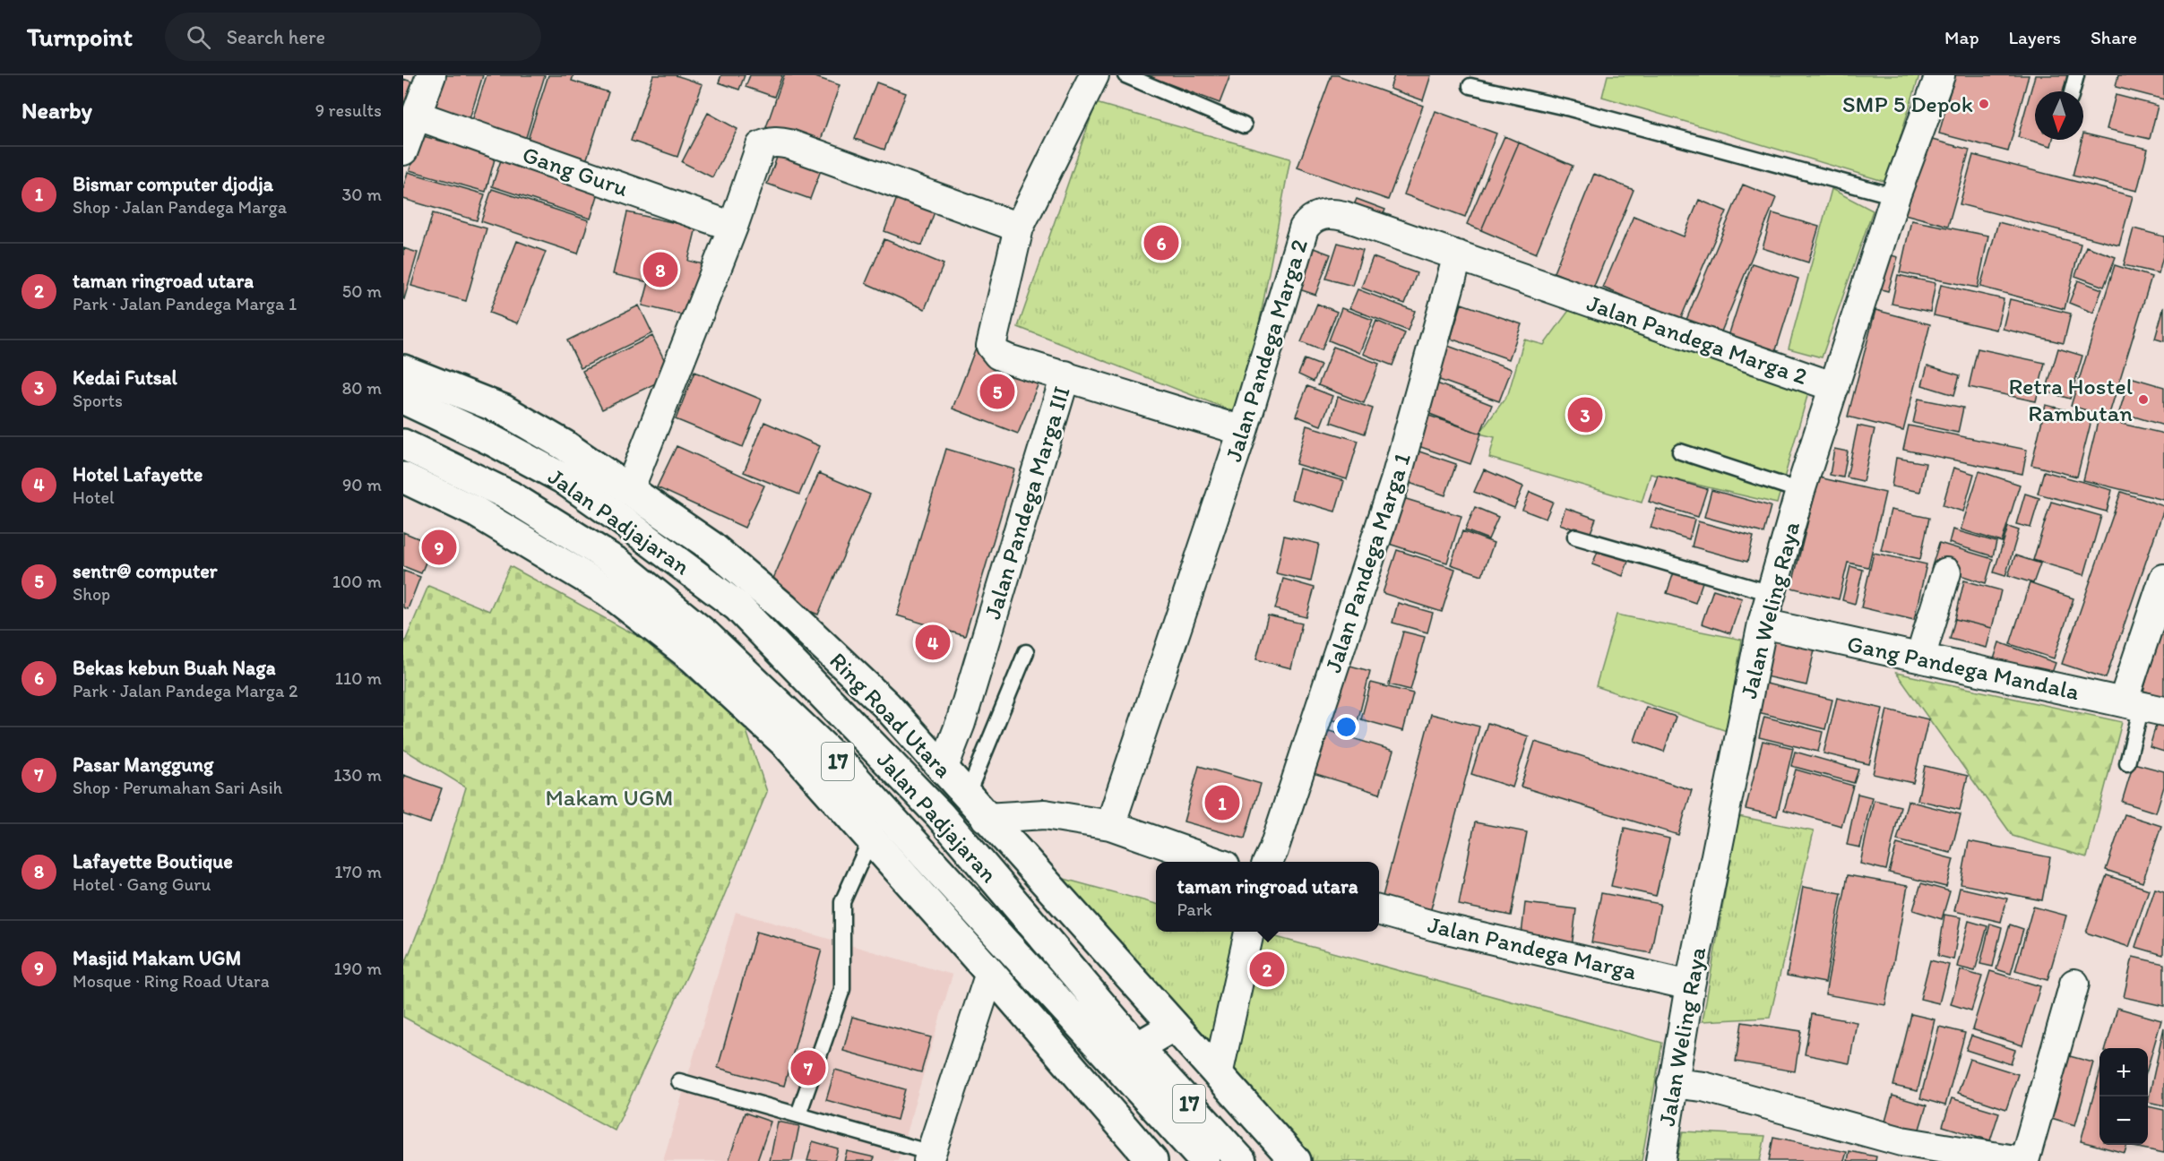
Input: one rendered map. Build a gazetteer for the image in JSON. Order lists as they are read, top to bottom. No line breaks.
{"streets":{"main road":["Jalan Padjajaran","Ring Road Utara","17"],"street":["Gang Guru","Jalan Pandega Marga 2","Jalan Pandega Marga III","Jalan Pandega Marga 1","Jalan Weling Raya","Gang Pandega Mandala","Jalan Pandega Marga"]},"crossings":[["Jalan Pandega Marga 2","Jalan Pandega Marga 1"],["Jalan Pandega Marga 2","Jalan Weling Raya"],["Jalan Pandega Marga III","Ring Road Utara"],["Jalan Weling Raya","Gang Pandega Mandala"],["Jalan Weling Raya","Jalan Pandega Marga"]],"parks":["Makam UGM"],"places":["SMP 5 Depok","Retra Hostel Rambutan"],"north":"bottom","page":{"header":"Turnpoint","search":"Search here","nav":["Map","Layers","Share"],"heading":["Nearby","9 results"],"list":[{"mark":"1","name":"Bismar computer djodja","note":"Shop · Jalan Pandega Marga","value":"30 m"},{"mark":"2","name":"taman ringroad utara","note":"Park · Jalan Pandega Marga 1","value":"50 m"},{"mark":"3","name":"Kedai Futsal","note":"Sports","value":"80 m"},{"mark":"4","name":"Hotel Lafayette","note":"Hotel","value":"90 m"},{"mark":"5","name":"sentr@ computer","note":"Shop","value":"100 m"},{"mark":"6","name":"Bekas kebun Buah Naga","note":"Park · Jalan Pandega Marga 2","value":"110 m"},{"mark":"7","name":"Pasar Manggung","note":"Shop · Perumahan Sari Asih","value":"130 m"},{"mark":"8","name":"Lafayette Boutique","note":"Hotel · Gang Guru","value":"170 m"},{"mark":"9","name":"Masjid Makam UGM","note":"Mosque · Ring Road Utara","value":"190 m"}],"pins":["6","8","5","3","9","4","1","2","7"],"popup":["taman ringroad utara","Park"],"map_buttons":["+","−"]}}
